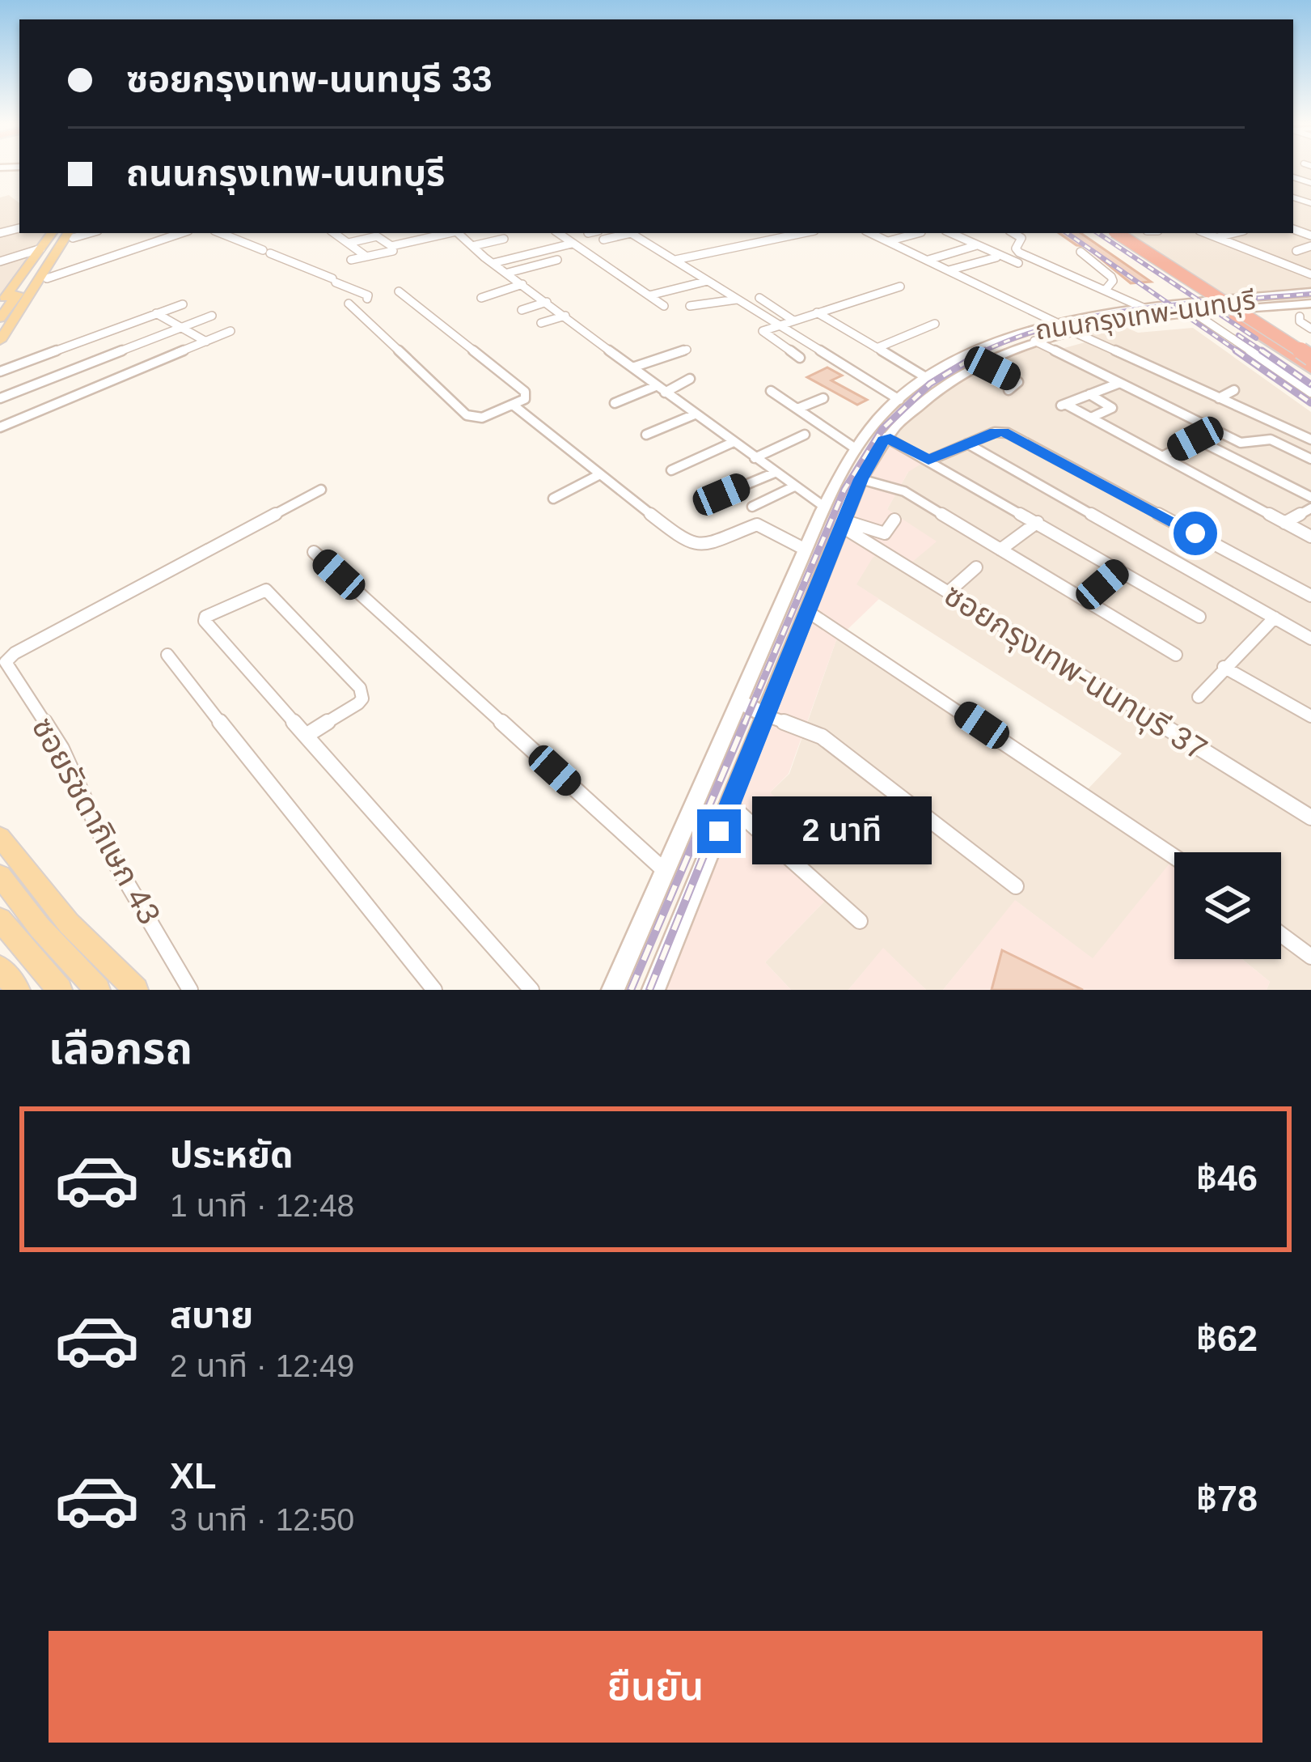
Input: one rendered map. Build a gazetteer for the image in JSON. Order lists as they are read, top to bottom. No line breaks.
{"streets":{"main road":["ถนนกรุงเทพ-นนทบุรี"],"street":["ซอยกรุงเทพ-นนทบุรี 37","ซอยรัชดาภิเษก 43"]},"crossings":[["ถนนกรุงเทพ-นนทบุรี","ซอยกรุงเทพ-นนทบุรี 37"]],"page":{"banner":["ซอยกรุงเทพ-นนทบุรี 33","ถนนกรุงเทพ-นนทบุรี"],"bubble":"2 นาที","heading":"เลือกรถ","list":[{"name":"ประหยัด","note":"1 นาที · 12:48","value":"฿46"},{"name":"สบาย","note":"2 นาที · 12:49","value":"฿62"},{"name":"XL","note":"3 นาที · 12:50","value":"฿78"}],"buttons":"ยืนยัน"}}
